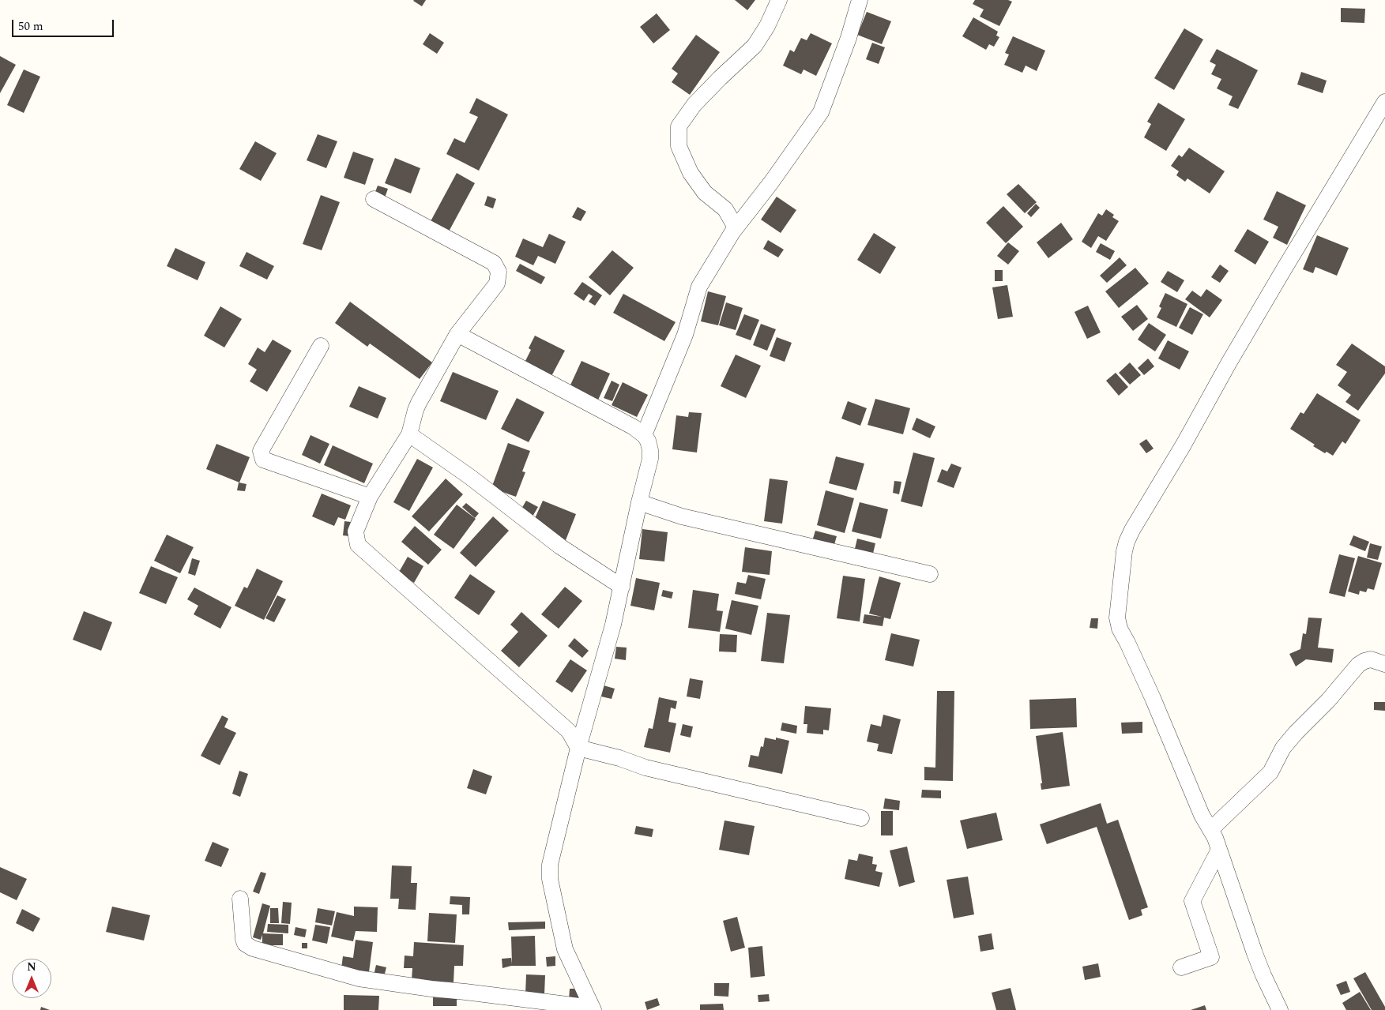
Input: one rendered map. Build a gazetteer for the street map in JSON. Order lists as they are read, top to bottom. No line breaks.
{"scale_bar":"50 m","north":"top"}
